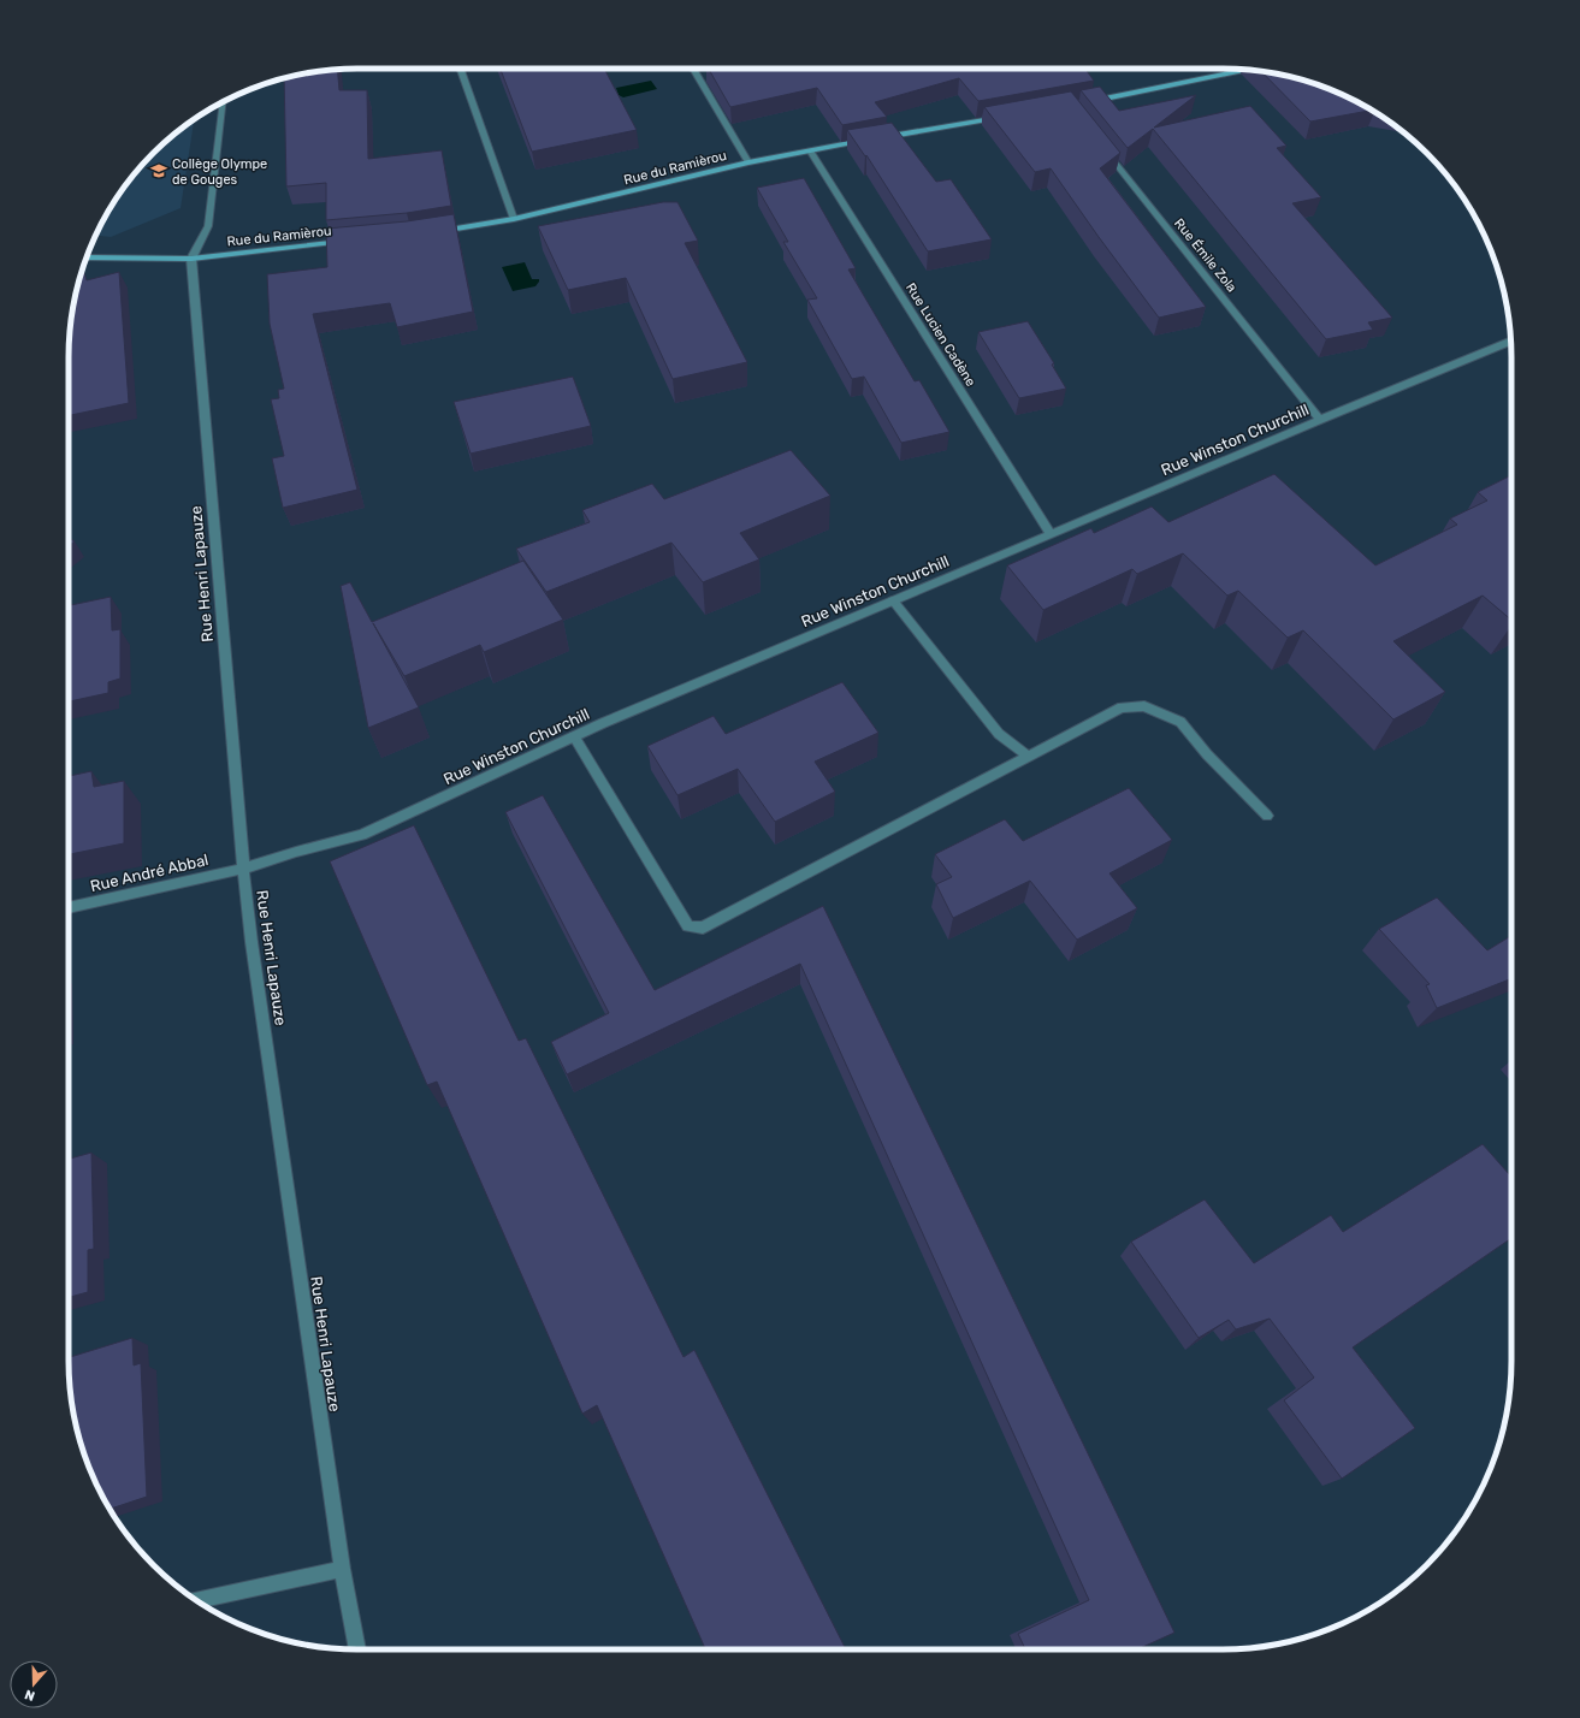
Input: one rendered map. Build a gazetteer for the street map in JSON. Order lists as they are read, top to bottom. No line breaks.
{"streets":{"street":["Rue du Ramièrou","Rue Émile Zola","Rue Lucien Cadène","Rue Winston Churchill","Rue Henri Lapauze","Rue André Abbal"]},"crossings":[["Rue du Ramièrou","Rue Lucien Cadène"],["Rue du Ramièrou","Rue Henri Lapauze"],["Rue Émile Zola","Rue Winston Churchill"],["Rue Lucien Cadène","Rue Winston Churchill"],["Rue Winston Churchill","Rue Henri Lapauze"],["Rue Winston Churchill","Rue André Abbal"],["Rue Henri Lapauze","Rue André Abbal"]],"places":{"school or university":["Collège Olympe de Gouges"]},"north":"bottom"}
